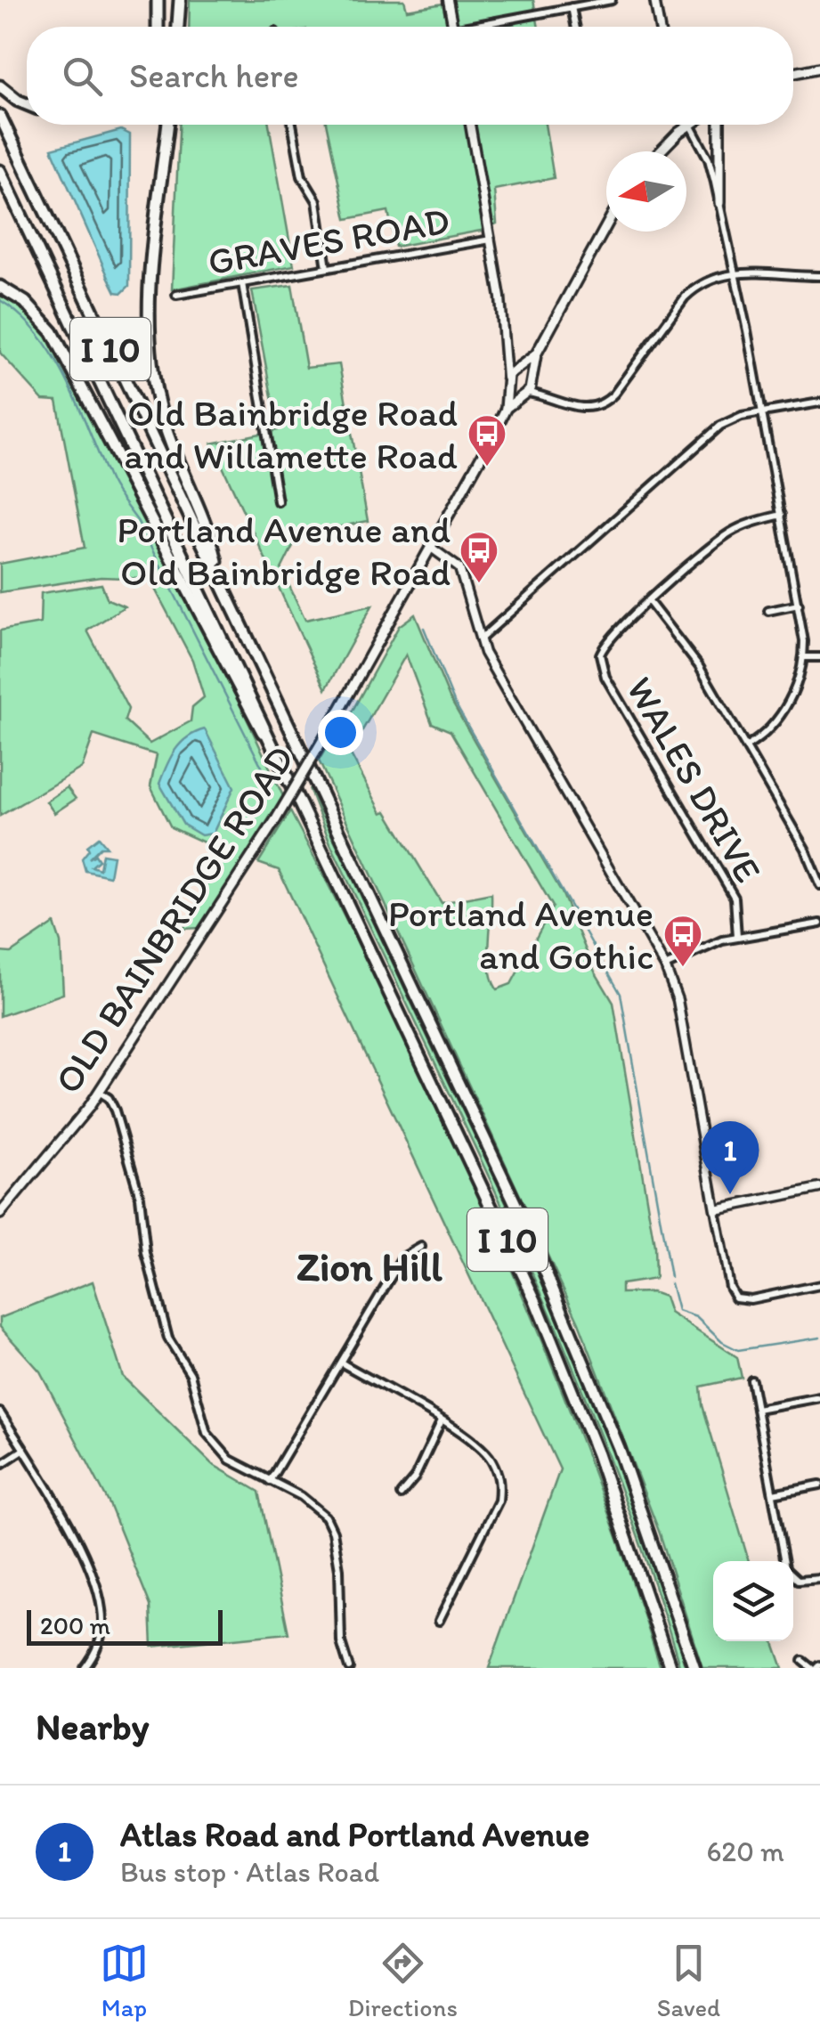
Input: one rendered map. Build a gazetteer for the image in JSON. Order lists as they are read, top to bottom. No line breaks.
{"streets":{"highway":["I 10"],"main road":["OLD BAINBRIDGE ROAD"],"street":["GRAVES ROAD","WALES DRIVE"]},"districts":["Zion Hill"],"places":{"bus stop":["Old Bainbridge Road and Willamette Road","Portland Avenue and Old Bainbridge Road","Portland Avenue and Gothic"]},"scale_bar":"200 m","north":"left","page":{"search":"Search here","pins":"1","scale":"200 m","heading":"Nearby","list":[{"mark":"1","name":"Atlas Road and Portland Avenue","note":"Bus stop · Atlas Road","value":"620 m"}],"nav":["Map","Directions","Saved"]}}
